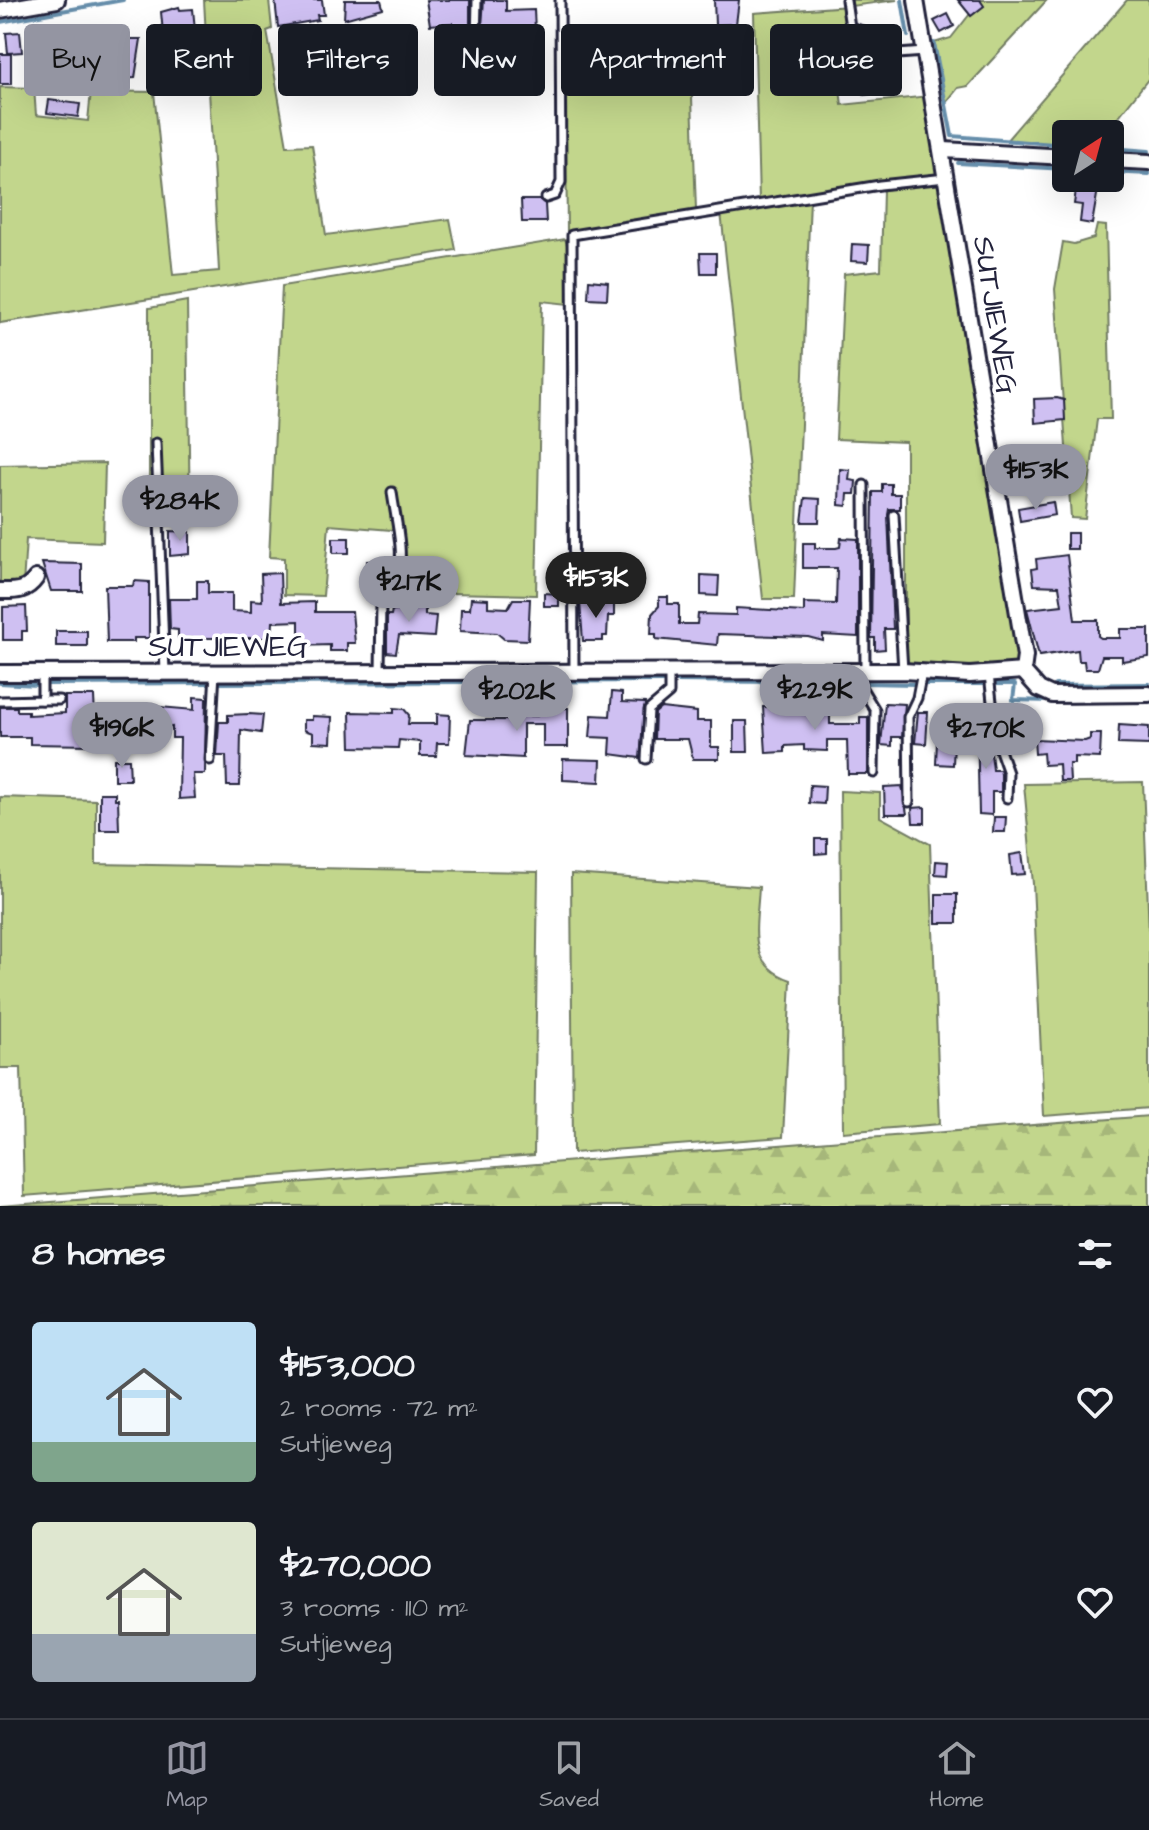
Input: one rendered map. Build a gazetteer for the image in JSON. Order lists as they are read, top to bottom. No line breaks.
{"streets":{"street":["SUTJIEWEG"]},"north":"top right","page":{"chip":["Buy","Rent","Filters","New","Apartment","House"],"price":["$153K","$284K","$153K","$217K","$229K","$202K","$196K","$270K"],"heading":"8 homes","list":[{"name":"$153,000","note":"2 rooms · 72 m² · Sutjieweg"},{"name":"$270,000","note":"3 rooms · 110 m² · Sutjieweg"}],"tabs":["Map","Saved","Home"]}}
